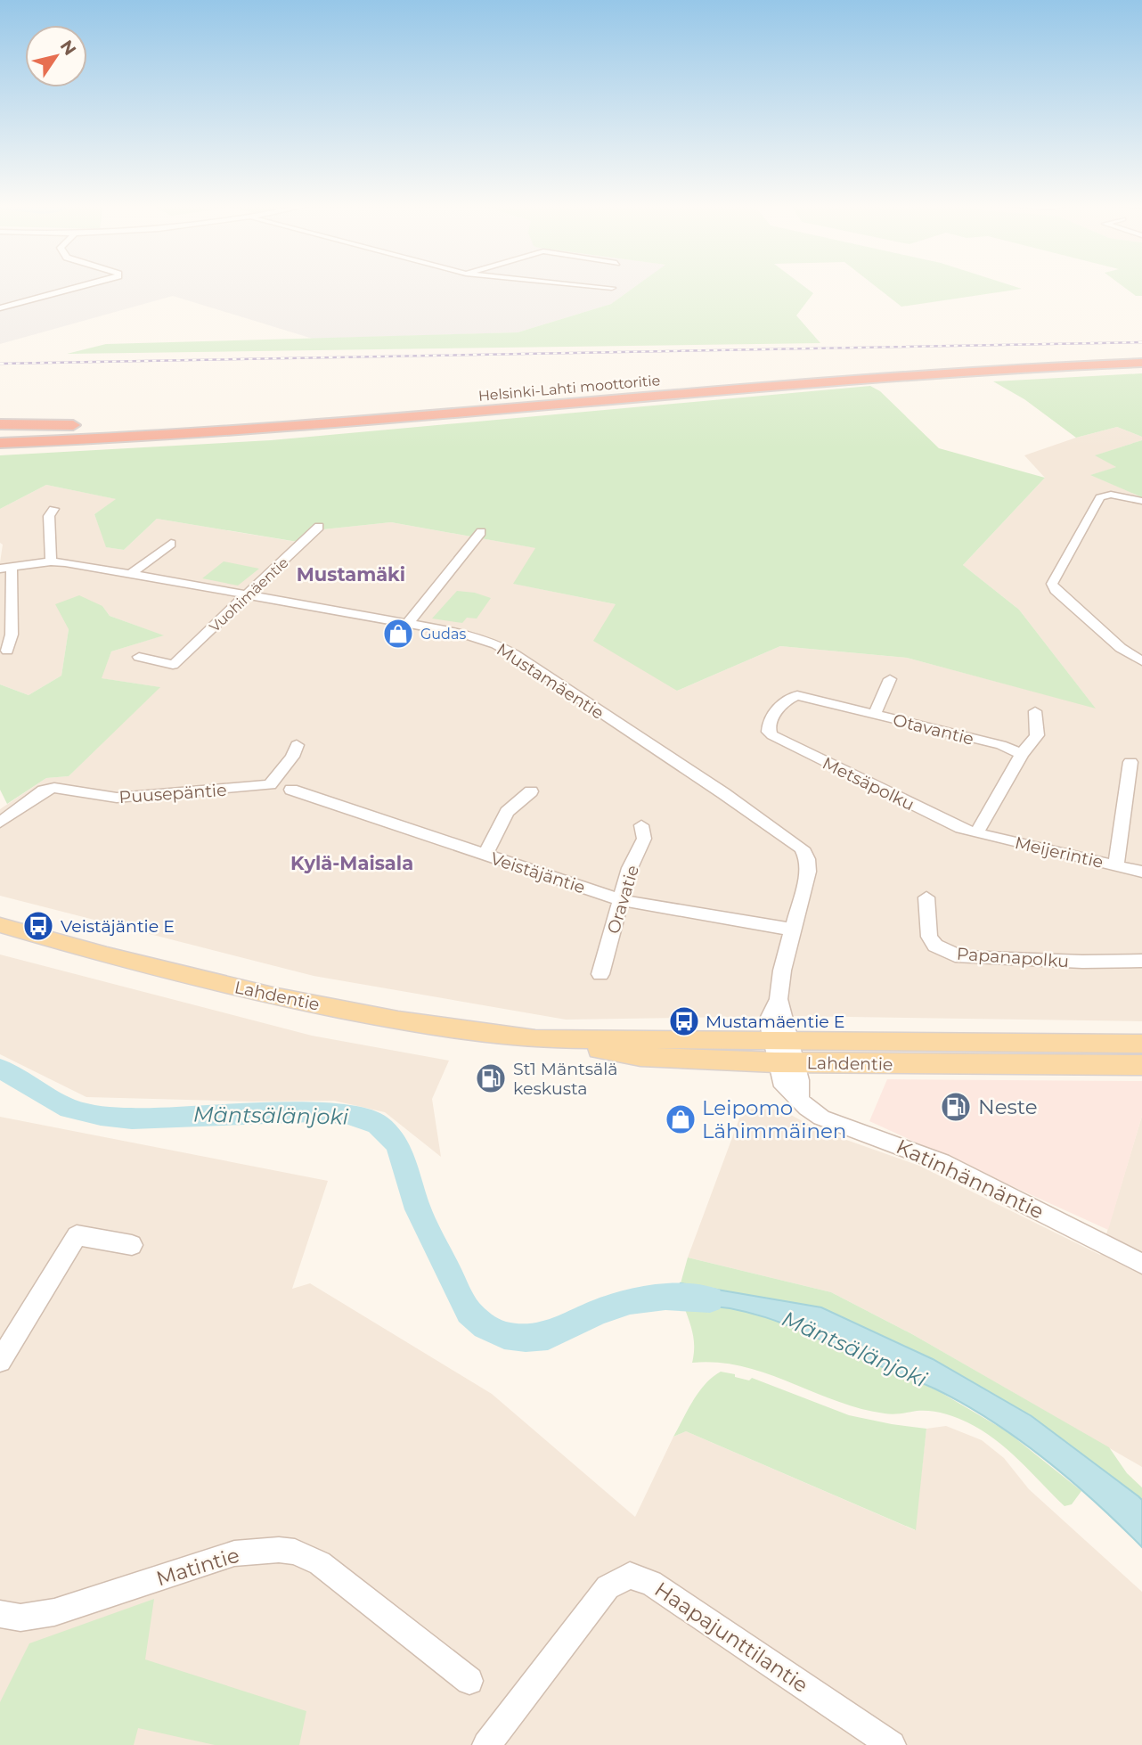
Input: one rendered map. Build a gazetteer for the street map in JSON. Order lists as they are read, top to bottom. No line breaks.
{"streets":{"highway":["Helsinki-Lahti moottoritie"],"main road":["Lahdentie"],"street":["Vuohimäentie","Mustamäentie","Otavantie","Metsäpolku","Puusepäntie","Meijerintie","Veistäjäntie","Oravatie","Papanapolku","Katinhännäntie","Matintie","Haapajunttilantie"]},"crossings":[["Vuohimäentie","Mustamäentie"],["Mustamäentie","Veistäjäntie"],["Mustamäentie","Lahdentie"],["Mustamäentie","Katinhännäntie"],["Otavantie","Metsäpolku"],["Metsäpolku","Meijerintie"],["Veistäjäntie","Oravatie"],["Lahdentie","Katinhännäntie"]],"districts":["Mustamäki","Kylä-Maisala"],"water":["Mäntsälänjoki"],"places":{"shop":["Gudas","Leipomo Lähimmäinen"],"bus stop":["Veistäjäntie E","Mustamäentie E"],"fuel station":["St1 Mäntsälä keskusta","Neste"]},"north":"top right"}
